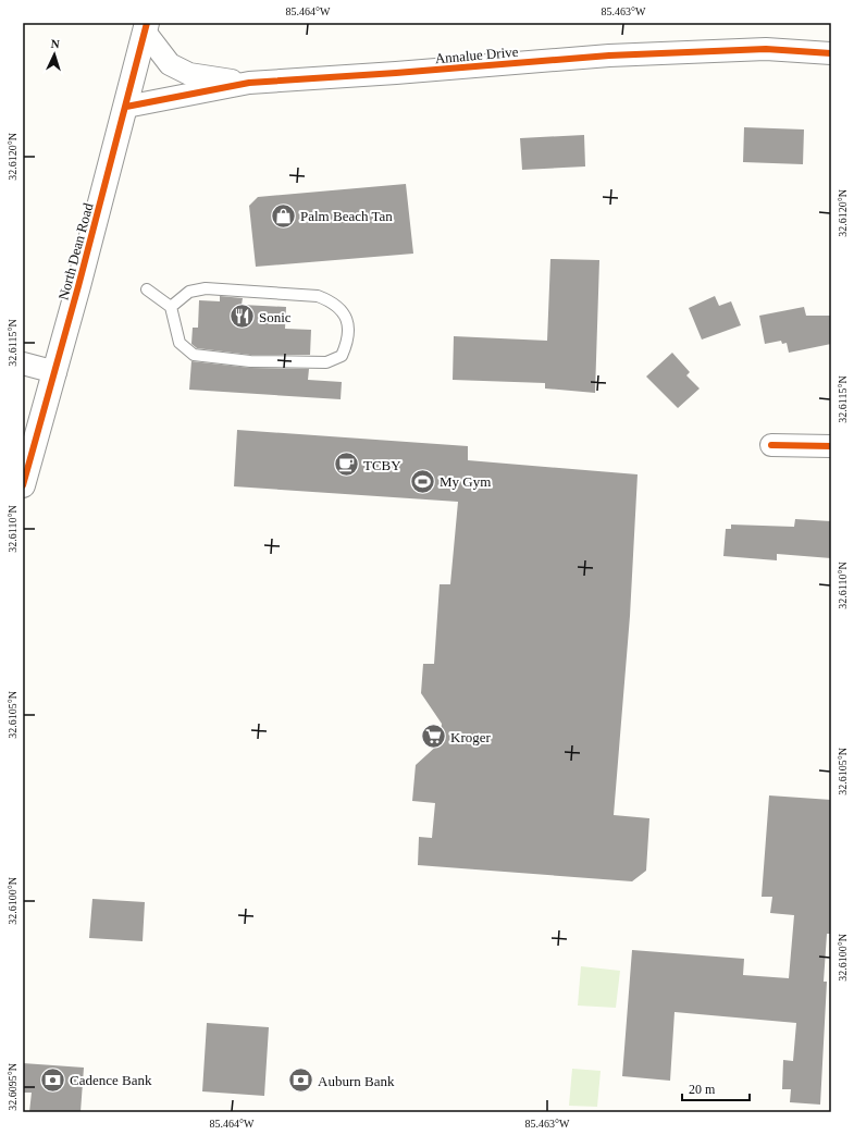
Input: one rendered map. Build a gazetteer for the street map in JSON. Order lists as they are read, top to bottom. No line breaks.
{"streets":{"street":["Annalue Drive","North Dean Road"]},"crossings":[["Annalue Drive","North Dean Road"]],"places":{"shop":["Palm Beach Tan"],"restaurant":["Sonic"],"cafe":["TCBY"],"sports":["My Gym"],"supermarket":["Kroger"],"bank":["Cadence Bank","Auburn Bank"]},"scale_bar":"20 m","north":"top","coordinates":["85.464°W","85.463°W","32.6120°N","32.6115°N","32.6110°N","32.6105°N","32.6100°N","32.6095°N"]}
